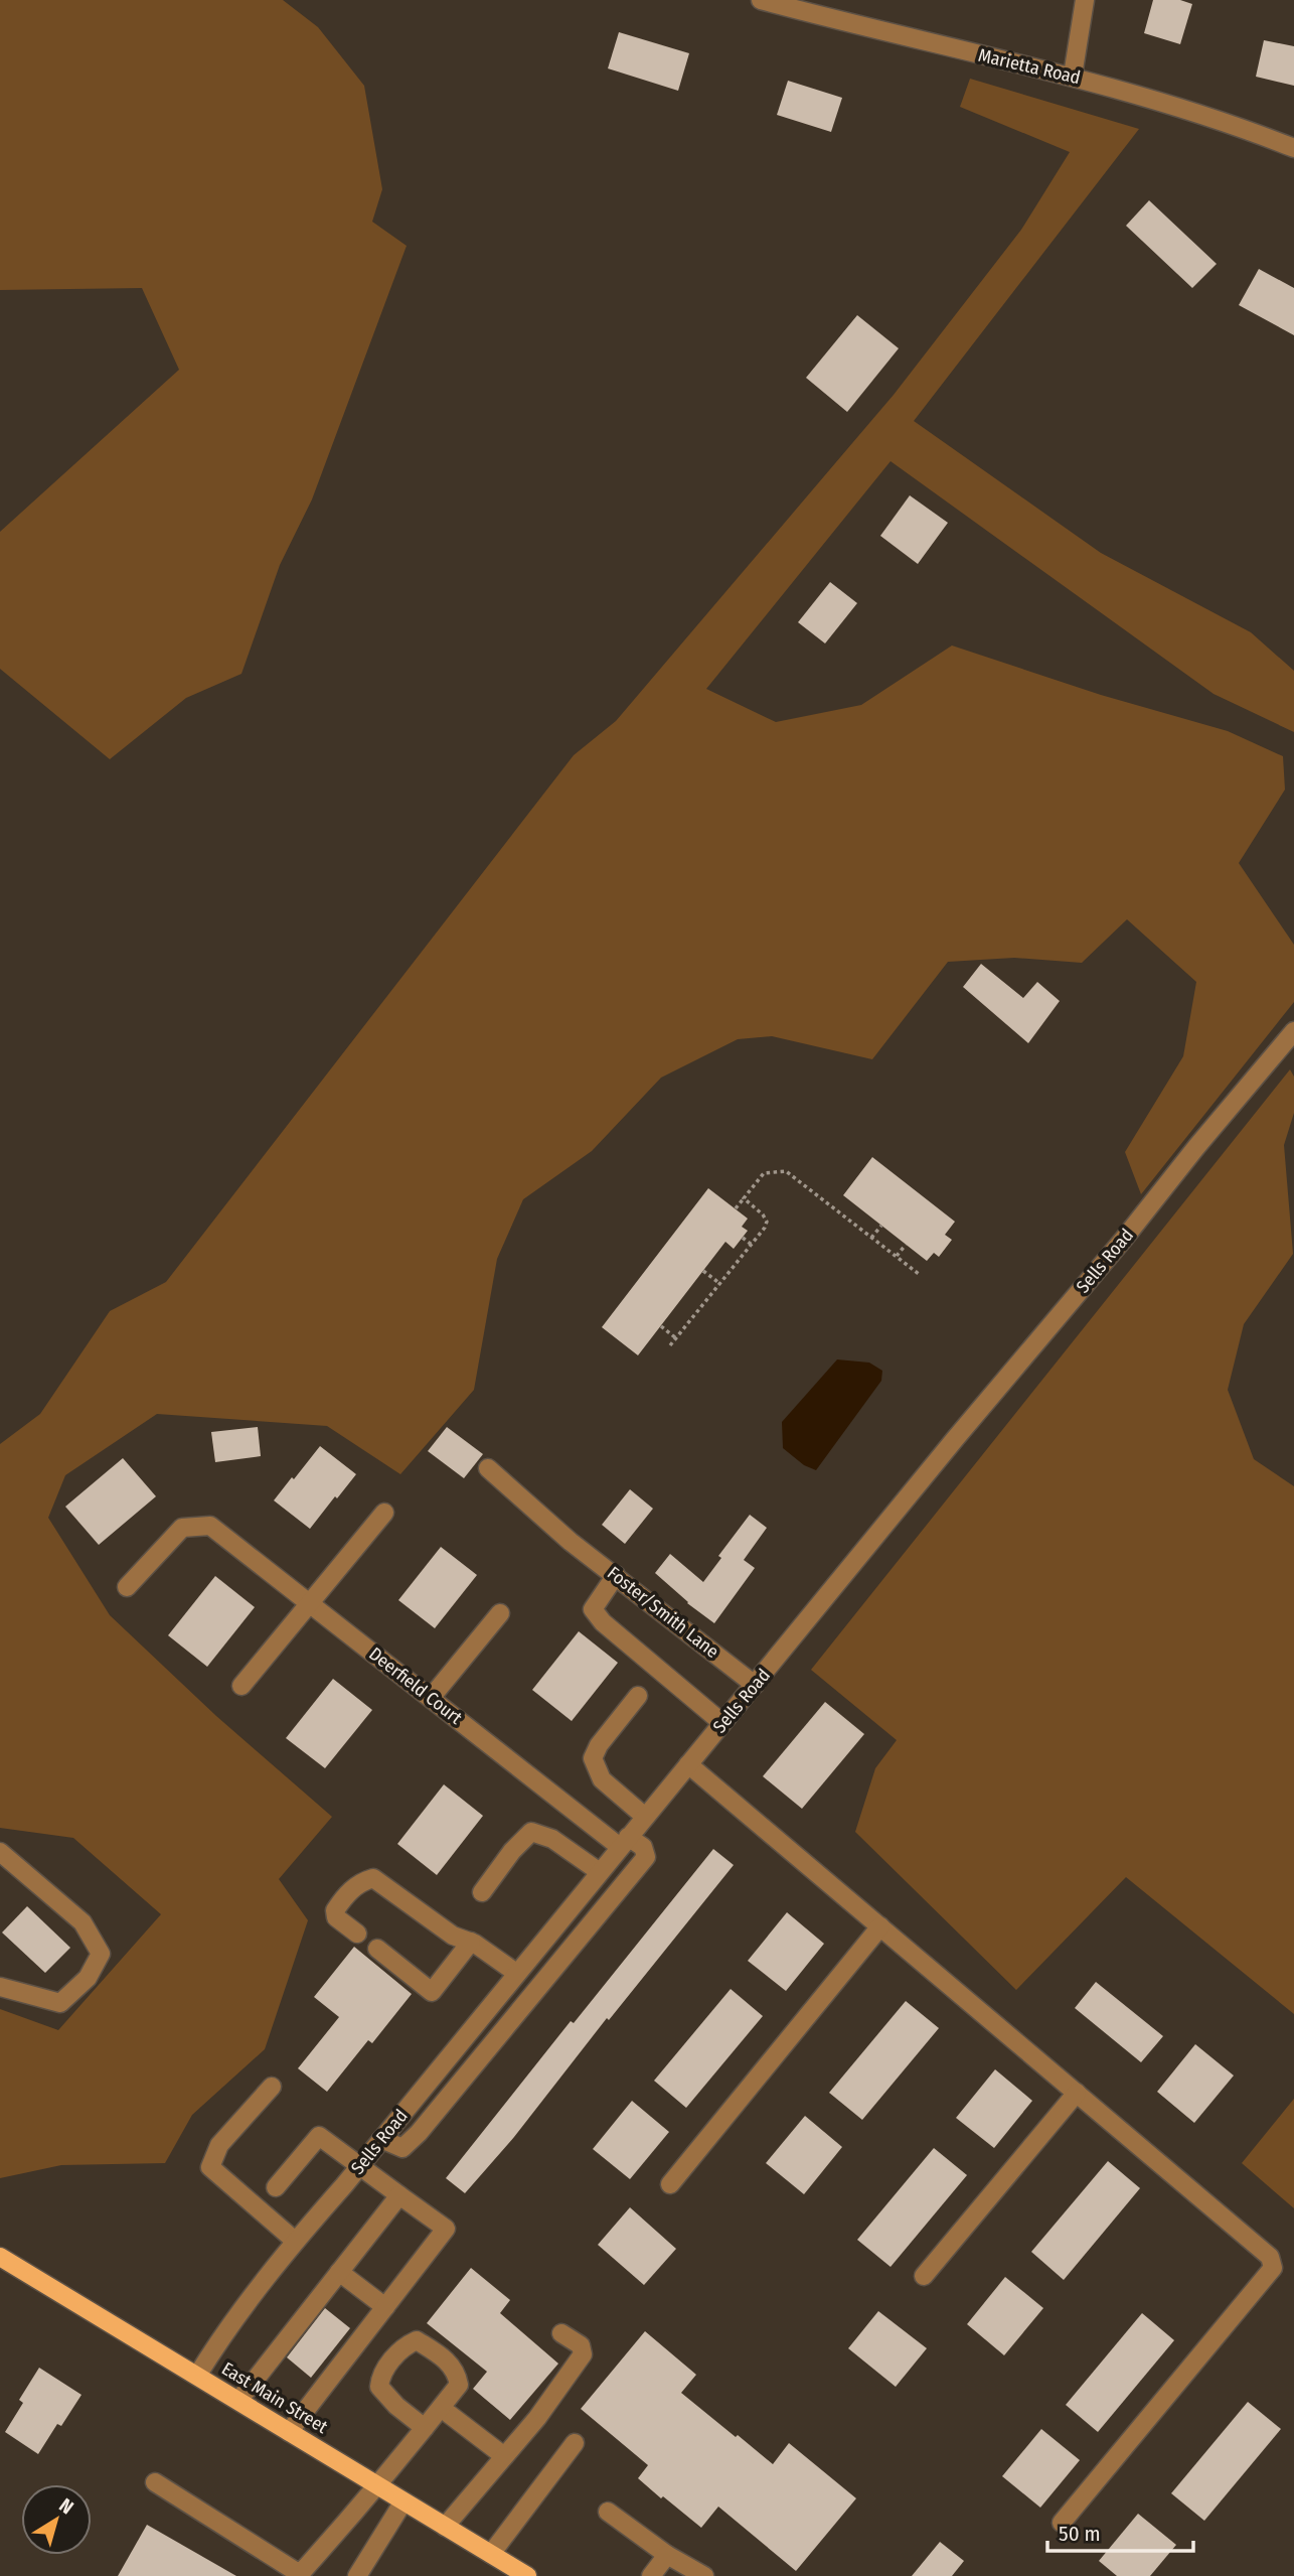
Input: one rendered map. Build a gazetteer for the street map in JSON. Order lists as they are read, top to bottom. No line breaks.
{"streets":{"main road":["East Main Street"],"street":["Marietta Road","Sells Road","Foster/Smith Lane","Deerfield Court"]},"crossings":[["Sells Road","Foster/Smith Lane"],["Sells Road","Deerfield Court"],["Sells Road","East Main Street"]],"scale_bar":"50 m","north":"top right"}
